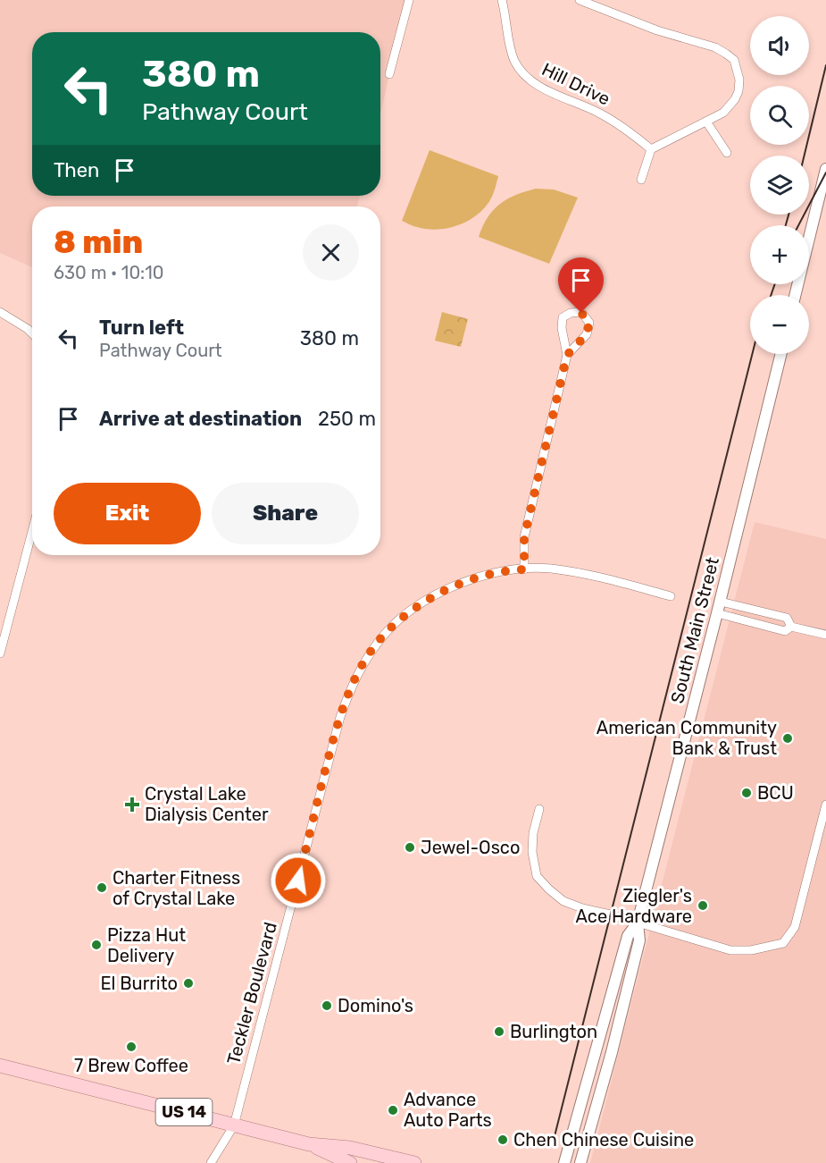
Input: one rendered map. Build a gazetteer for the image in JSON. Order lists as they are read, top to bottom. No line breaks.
{"streets":{"main road":["US 14"],"street":["Hill Drive","South Main Street","Teckler Boulevard"]},"crossings":[["Teckler Boulevard","US 14"]],"places":{"other":["American Community Bank & Trust","BCU","Jewel-Osco","Charter Fitness of Crystal Lake","Ziegler's Ace Hardware","Pizza Hut Delivery","El Burrito","Domino's","Burlington","7 Brew Coffee","Advance Auto Parts","Chen Chinese Cuisine"],"health":["Crystal Lake Dialysis Center"]},"page":{"map_buttons":["+","−"],"turn":["380 m","Pathway Court"],"then":"Then","heading":["8 min","630 m · 10:10"],"list":[{"name":"Turn left","note":"Pathway Court","value":"380 m"},{"name":"Arrive at destination","value":"250 m"}],"buttons":["Exit","Share"]}}
